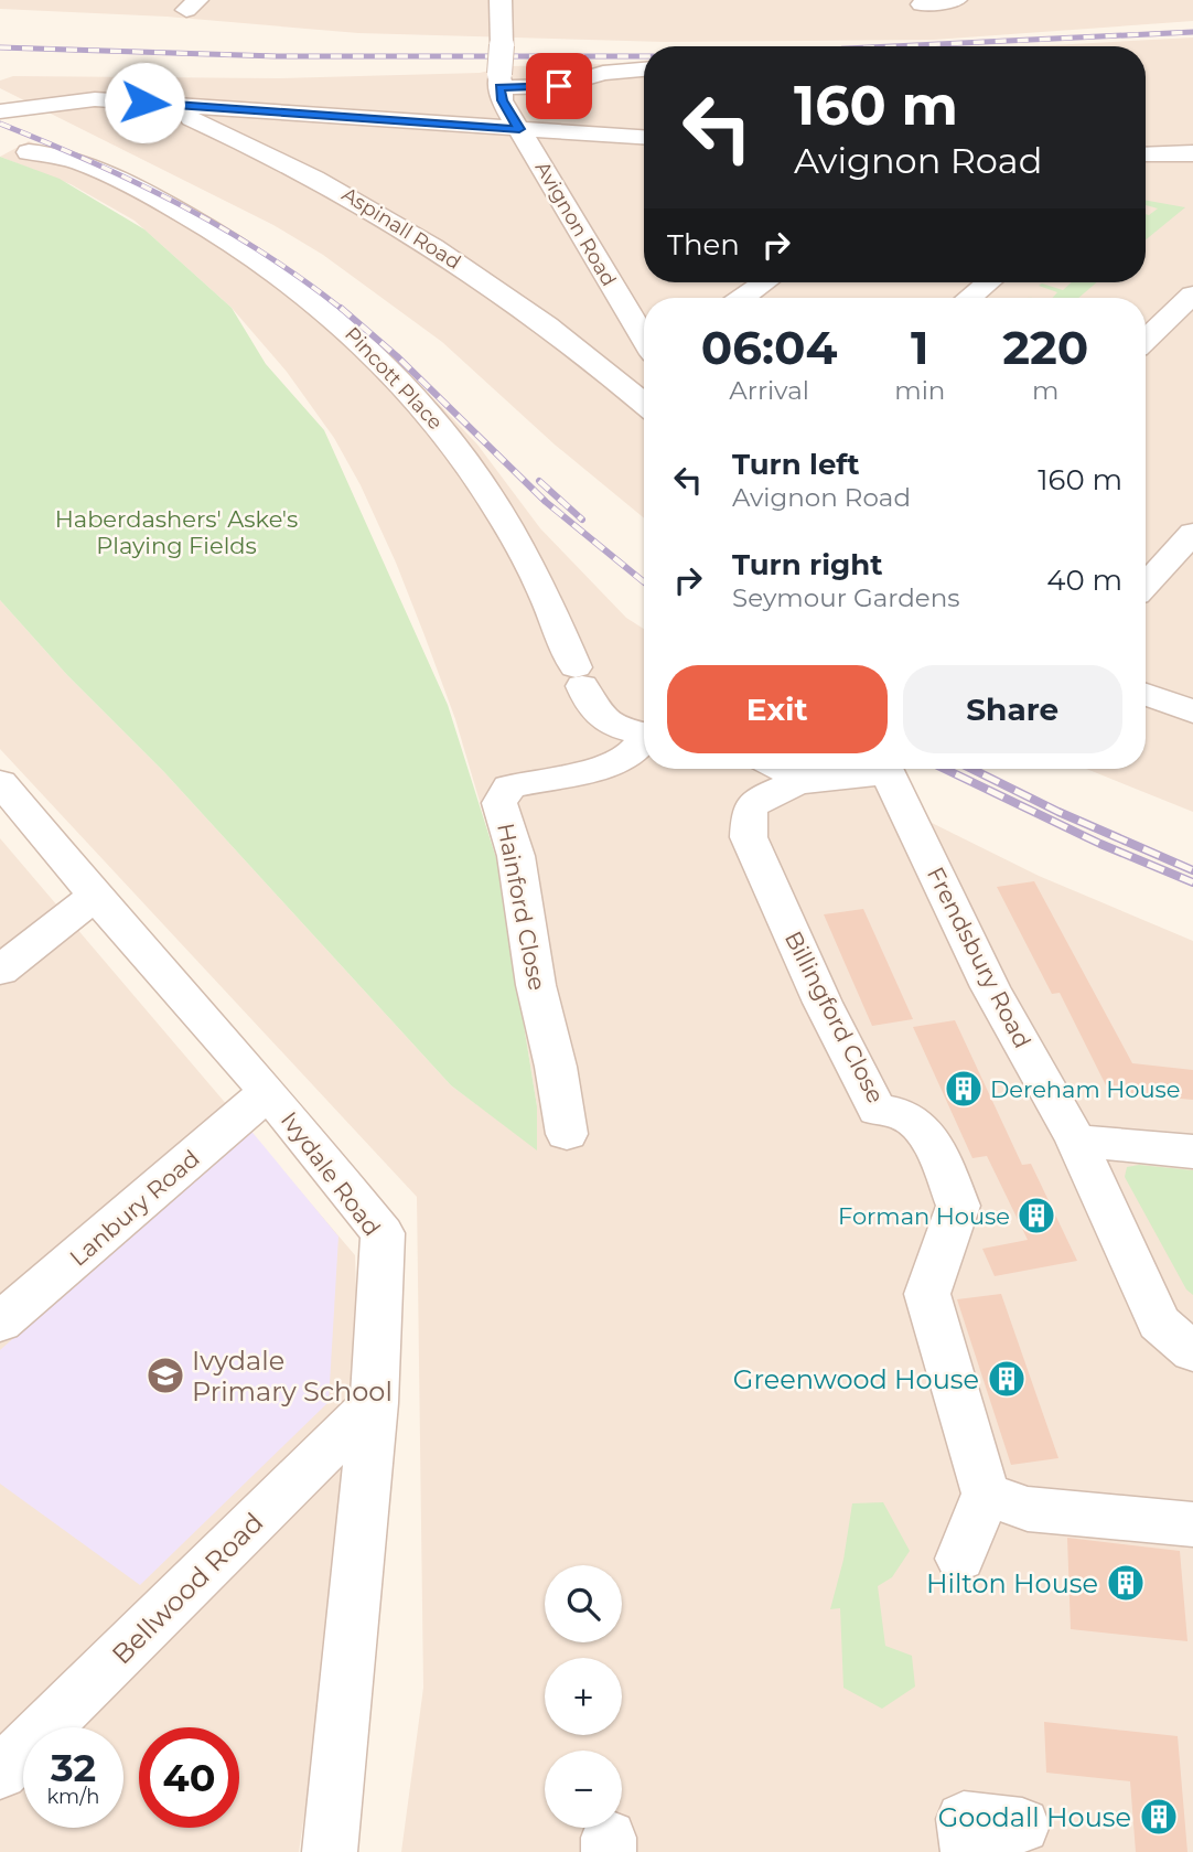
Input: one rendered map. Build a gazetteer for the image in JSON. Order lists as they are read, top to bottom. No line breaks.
{"streets":{"street":["Avignon Road","Aspinall Road","Pincott Place","Hainford Close","Frendsbury Road","Billingford Close","Ivydale Road","Lanbury Road","Bellwood Road"]},"crossings":[["Ivydale Road","Lanbury Road"],["Ivydale Road","Bellwood Road"]],"parks":["Haberdashers' Aske's Playing Fields"],"places":{"building":["Dereham House","Forman House","Greenwood House","Hilton House","Goodall House"],"school or university":["Ivydale Primary School"]},"page":{"turn":["160 m","Avignon Road"],"then":"Then","eta":["06:04","Arrival","1","min","220","m"],"list":[{"name":"Turn left","note":"Avignon Road","value":"160 m"},{"name":"Turn right","note":"Seymour Gardens","value":"40 m"}],"buttons":["Exit","Share"],"map_buttons":["+","−"],"speed":"32 km/h","limit":"40"}}
